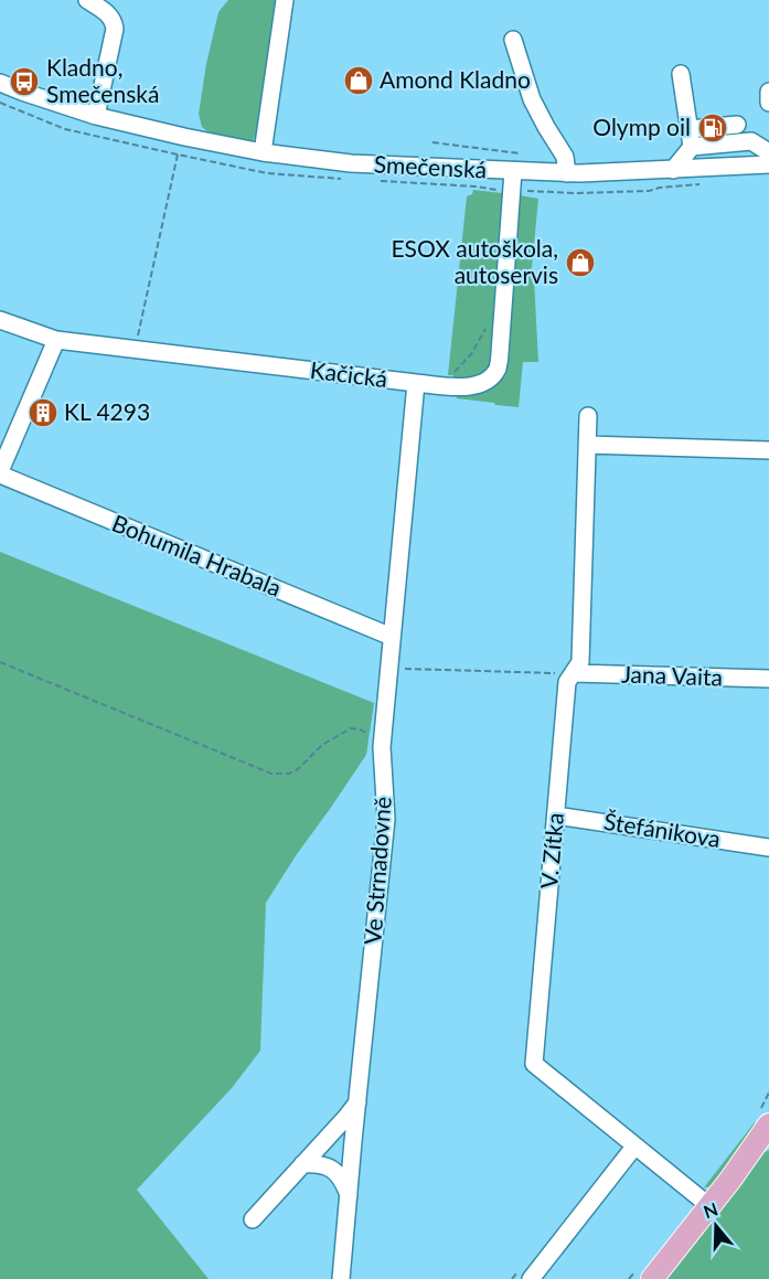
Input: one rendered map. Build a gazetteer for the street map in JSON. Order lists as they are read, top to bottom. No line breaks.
{"streets":{"street":["Smečenská","Kačická","Bohumila Hrabala","Jana Vaita","Štefánikova","V. Zítka","Ve Strnadovně"]},"crossings":[["Smečenská","Kačická"],["Kačická","Bohumila Hrabala"],["Kačická","Ve Strnadovně"],["Bohumila Hrabala","Ve Strnadovně"],["Jana Vaita","V. Zítka"],["Štefánikova","V. Zítka"]],"places":{"shop":["Amond Kladno","ESOX autoškola, autoservis"],"bus stop":["Kladno, Smečenská"],"fuel station":["Olymp oil"],"building":["KL 4293"]},"north":"top"}
